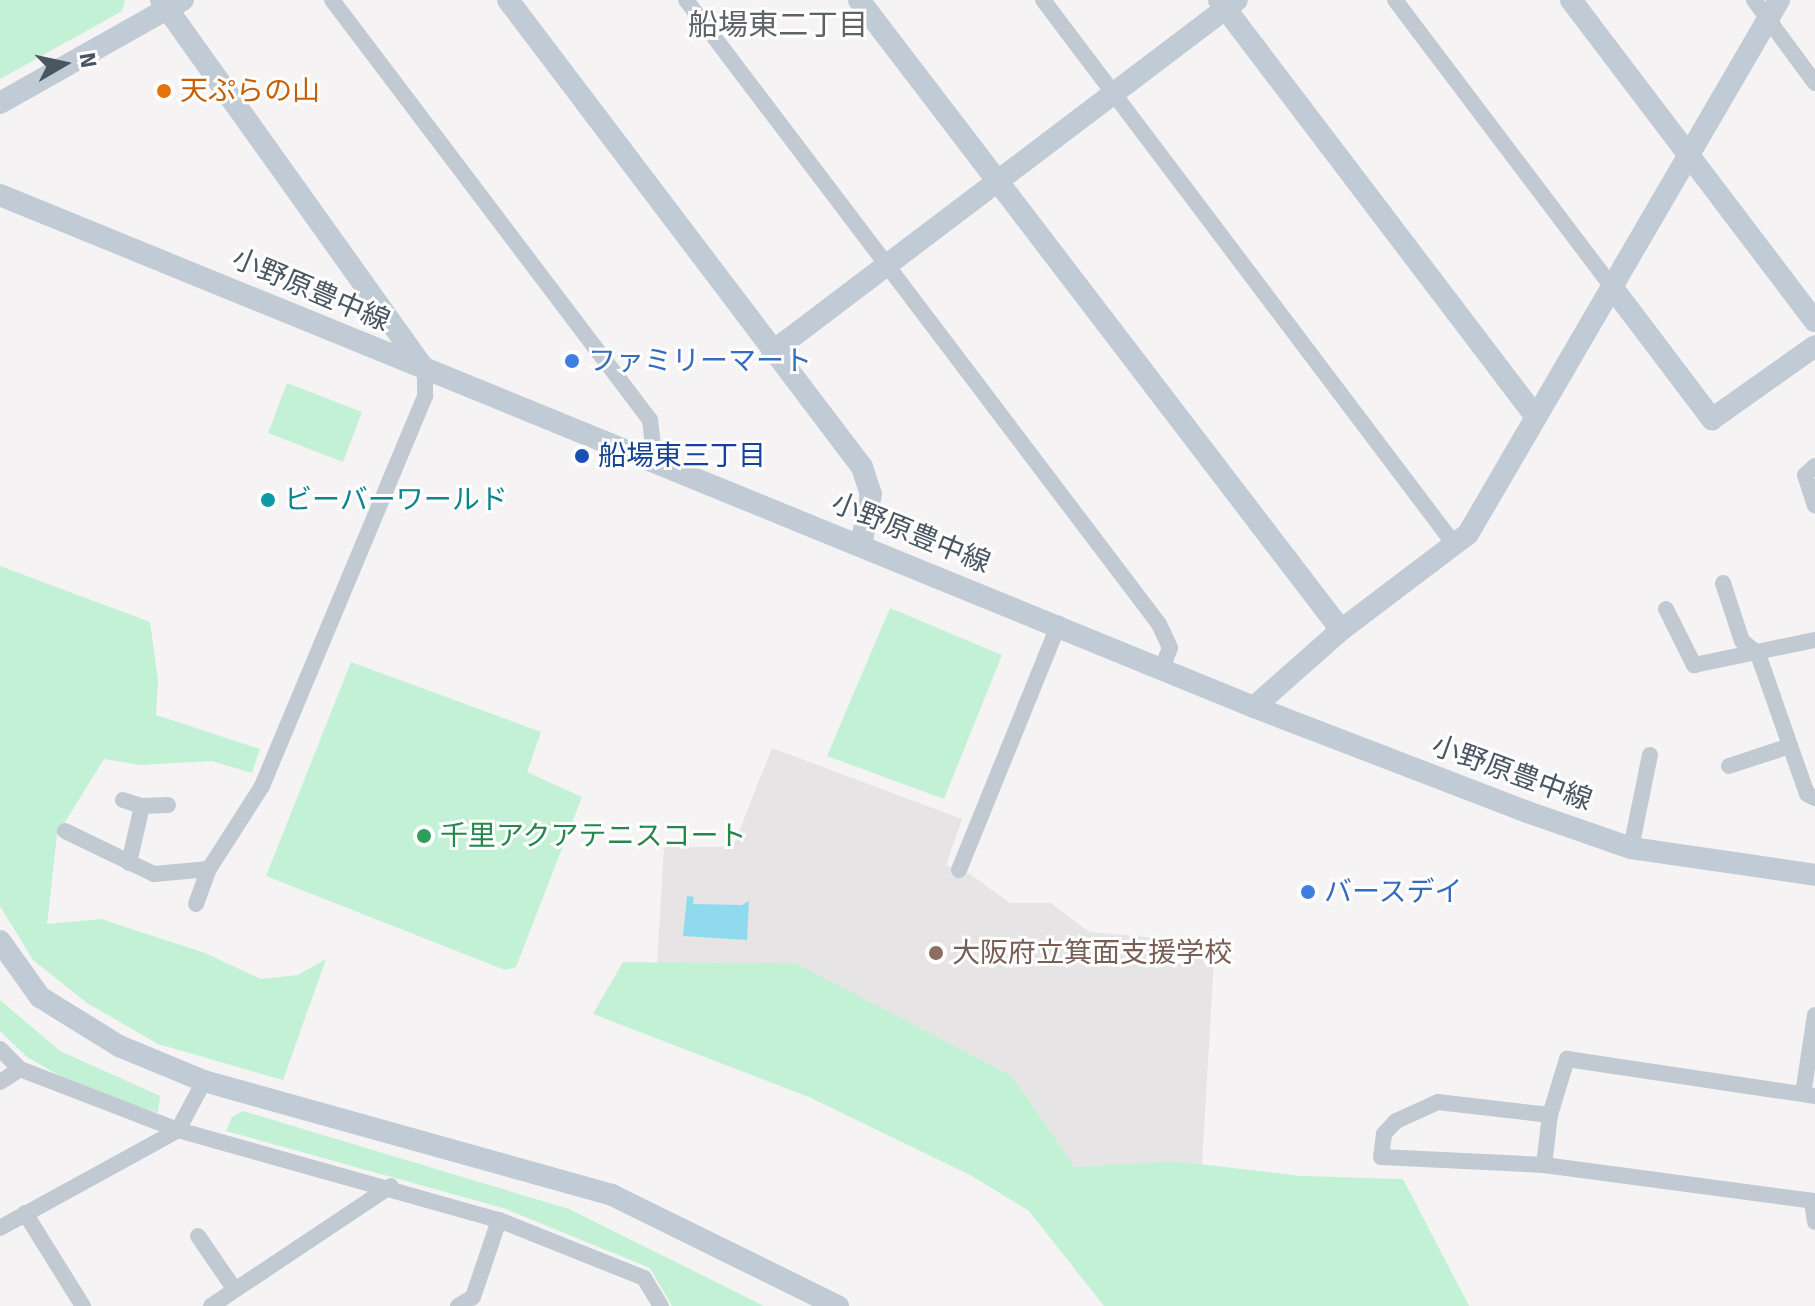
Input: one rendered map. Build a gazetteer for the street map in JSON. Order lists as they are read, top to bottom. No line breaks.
{"streets":{"street":["小野原豊中線"]},"districts":["船場東二丁目"],"places":["天ぷらの山","ファミリーマート","船場東三丁目","ビーバーワールド","千里アクアテニスコート","バースデイ","大阪府立箕面支援学校"],"north":"right"}
